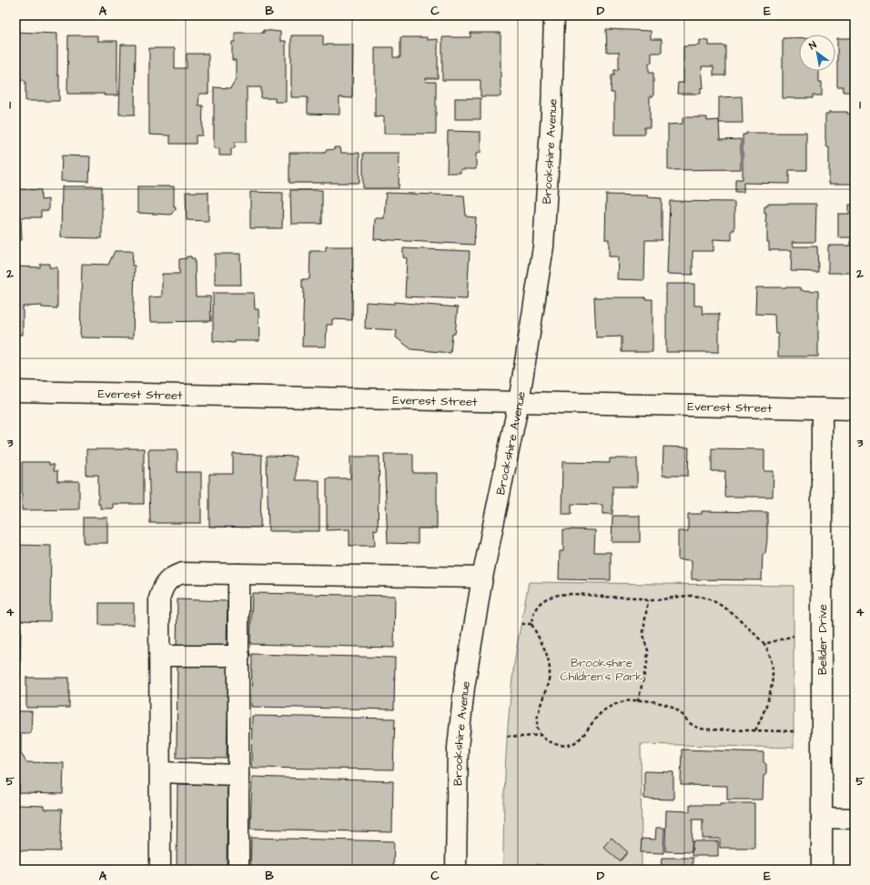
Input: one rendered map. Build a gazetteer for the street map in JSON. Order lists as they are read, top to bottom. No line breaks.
{"streets":{"street":["Brookshire Avenue","Everest Street","Bellder Drive"]},"crossings":[["Brookshire Avenue","Everest Street"],["Everest Street","Bellder Drive"]],"parks":["Brookshire Children's Park"],"north":"top left","grid":{"columns":["A","B","C","D","E"],"rows":["1","2","3","4","5"]}}
